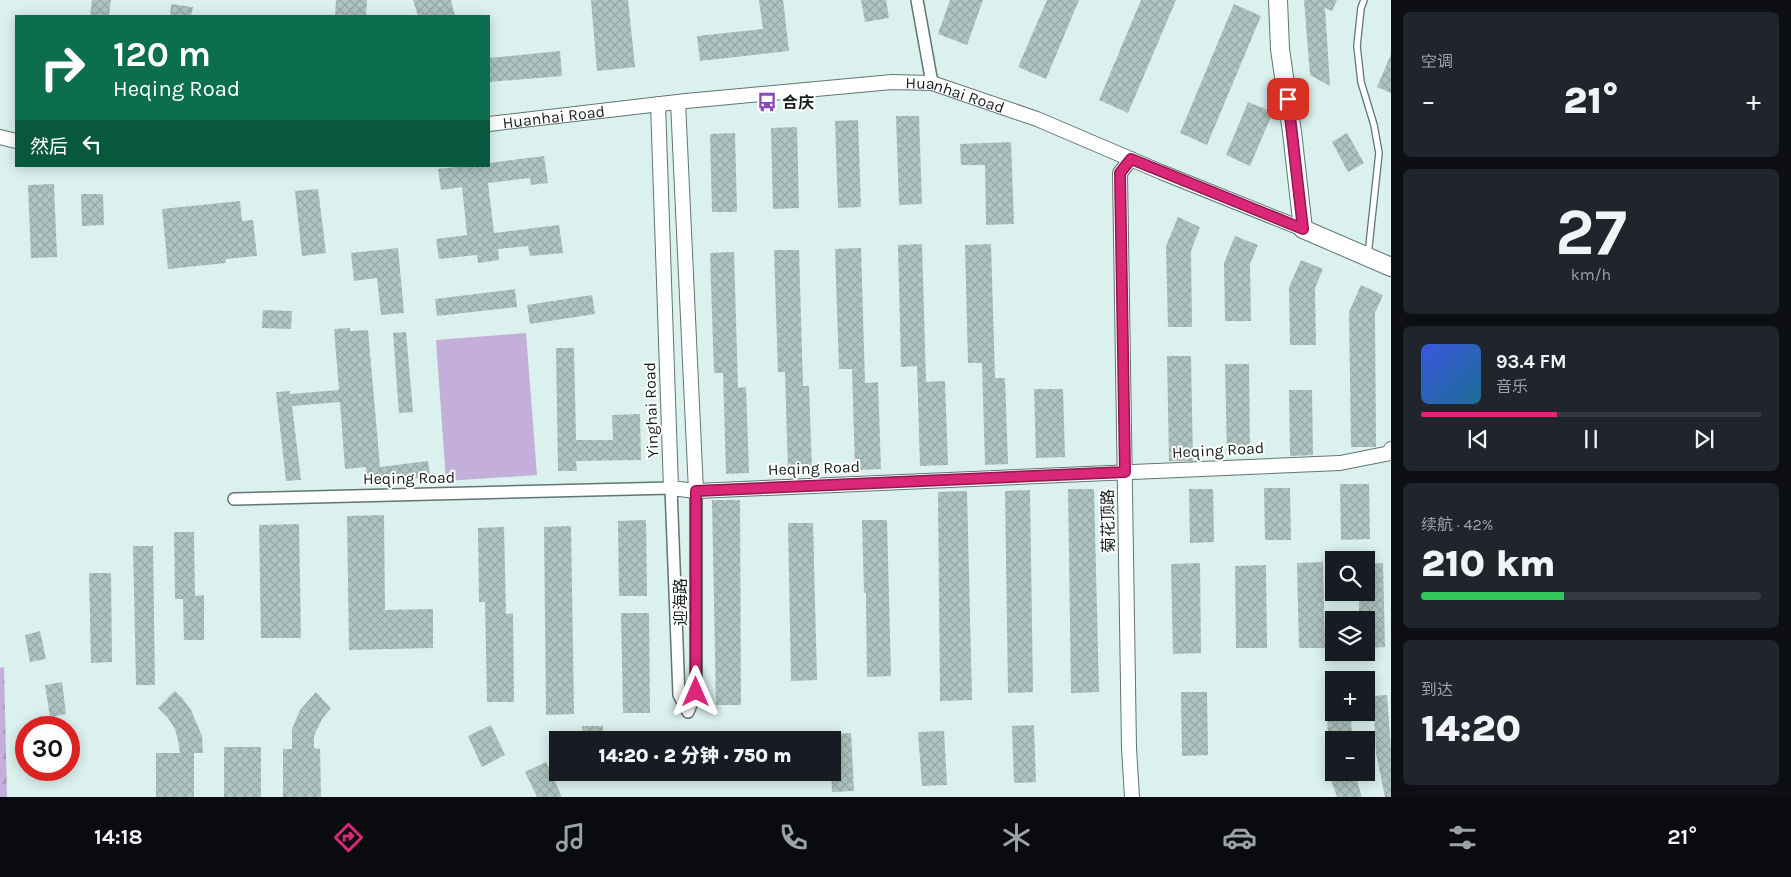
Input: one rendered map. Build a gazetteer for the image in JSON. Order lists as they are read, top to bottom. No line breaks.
{"streets":{"main road":["Huanhai Road"],"street":["Yinghai Road","Heqing Road","菊花顶路"]},"crossings":[["Huanhai Road","Yinghai Road"],["Huanhai Road","菊花顶路"],["Yinghai Road","Heqing Road"],["Heqing Road","菊花顶路"]],"places":{"bus stop":["合庆"]},"page":{"tile":["空调",["27","km/h"],["续航 · 42%","210 km"],["到达","14:20"]],"turn":["120 m","Heqing Road"],"heat":["−","21°","+"],"then":"然后","song":["93.4 FM","音乐"],"map_buttons":["+","−"],"limit":"30","trip":"14:20 · 2 分钟 · 750 m","tabs":["14:18","21°"]}}
